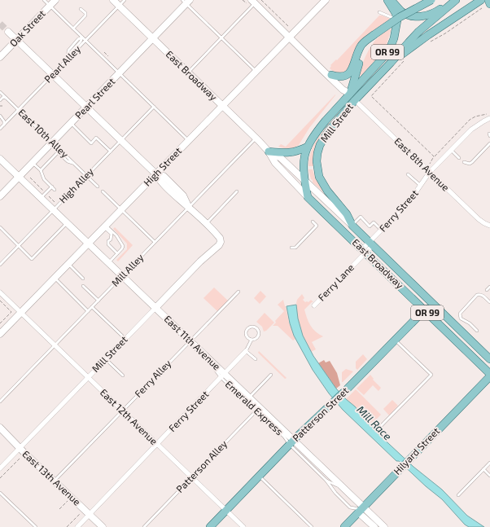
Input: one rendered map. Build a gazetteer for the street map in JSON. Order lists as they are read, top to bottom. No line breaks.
{"streets":{"main road":["Oak Street","OR 99","East Broadway","Pearl Street","Mill Street","High Street","East 11th Avenue","Patterson Street","Hilyard Street","East 13th Avenue"],"street":["East 8th Avenue","Ferry Street","Ferry Lane","East 12th Avenue"],"lane":["Pearl Alley","East 10th Alley","High Alley","Mill Alley","Ferry Alley","Emerald Express","Patterson Alley"]},"crossings":[["OR 99","Mill Street"],["Pearl Alley","East Broadway"],["Pearl Alley","East 10th Alley"],["East Broadway","Pearl Street"],["East Broadway","Mill Street"],["East Broadway","High Street"],["East Broadway","Ferry Street"],["East Broadway","Mill Alley"],["East Broadway","Ferry Lane"],["East Broadway","Patterson Street"],["East Broadway","Hilyard Street"],["Pearl Street","East 10th Alley"],["Pearl Street","East 11th Avenue"],["Mill Street","East 8th Avenue"],["Mill Street","East 11th Avenue"],["Mill Street","East 12th Avenue"],["Mill Street","East 13th Avenue"],["East 10th Alley","High Alley"],["East 8th Avenue","Ferry Street"],["High Street","East 11th Avenue"],["High Street","East 12th Avenue"],["High Alley","East 11th Avenue"],["Ferry Street","Ferry Lane"],["Ferry Street","East 11th Avenue"],["Ferry Street","Emerald Express"],["Ferry Street","East 12th Avenue"],["Ferry Street","East 13th Avenue"],["Mill Alley","East 11th Avenue"],["Mill Alley","East 12th Avenue"],["East 11th Avenue","Ferry Alley"],["East 11th Avenue","Emerald Express"],["East 11th Avenue","Patterson Street"],["East 11th Avenue","Hilyard Street"],["East 11th Avenue","Patterson Alley"],["Ferry Alley","East 12th Avenue"],["Ferry Alley","East 13th Avenue"],["Emerald Express","Patterson Street"],["Emerald Express","Hilyard Street"],["Emerald Express","Patterson Alley"],["Patterson Street","East 12th Avenue"],["East 12th Avenue","Patterson Alley"]],"water":["Mill Race"]}
